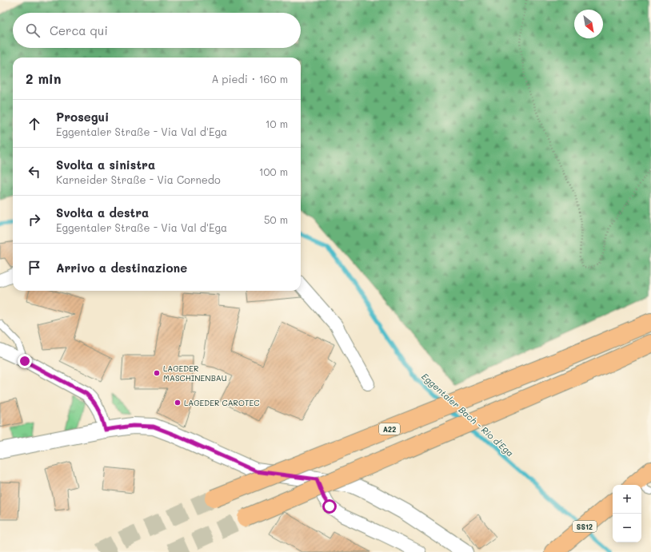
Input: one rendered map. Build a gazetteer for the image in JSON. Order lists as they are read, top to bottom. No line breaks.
{"streets":{"main road":["A22","SS12"]},"water":["Eggentaler Bach - Rio d'Ega"],"places":["LAGEDER MASCHINENBAU","LAGEDER CAROTEC"],"north":"bottom right","page":{"search":"Cerca qui","heading":["2 min","A piedi · 160 m"],"list":[["Prosegui","Eggentaler Straße - Via Val d'Ega","10 m"],["Svolta a sinistra","Karneider Straße - Via Cornedo","100 m"],["Svolta a destra","Eggentaler Straße - Via Val d'Ega","50 m"],"Arrivo a destinazione"],"map_buttons":["+","−"]}}
